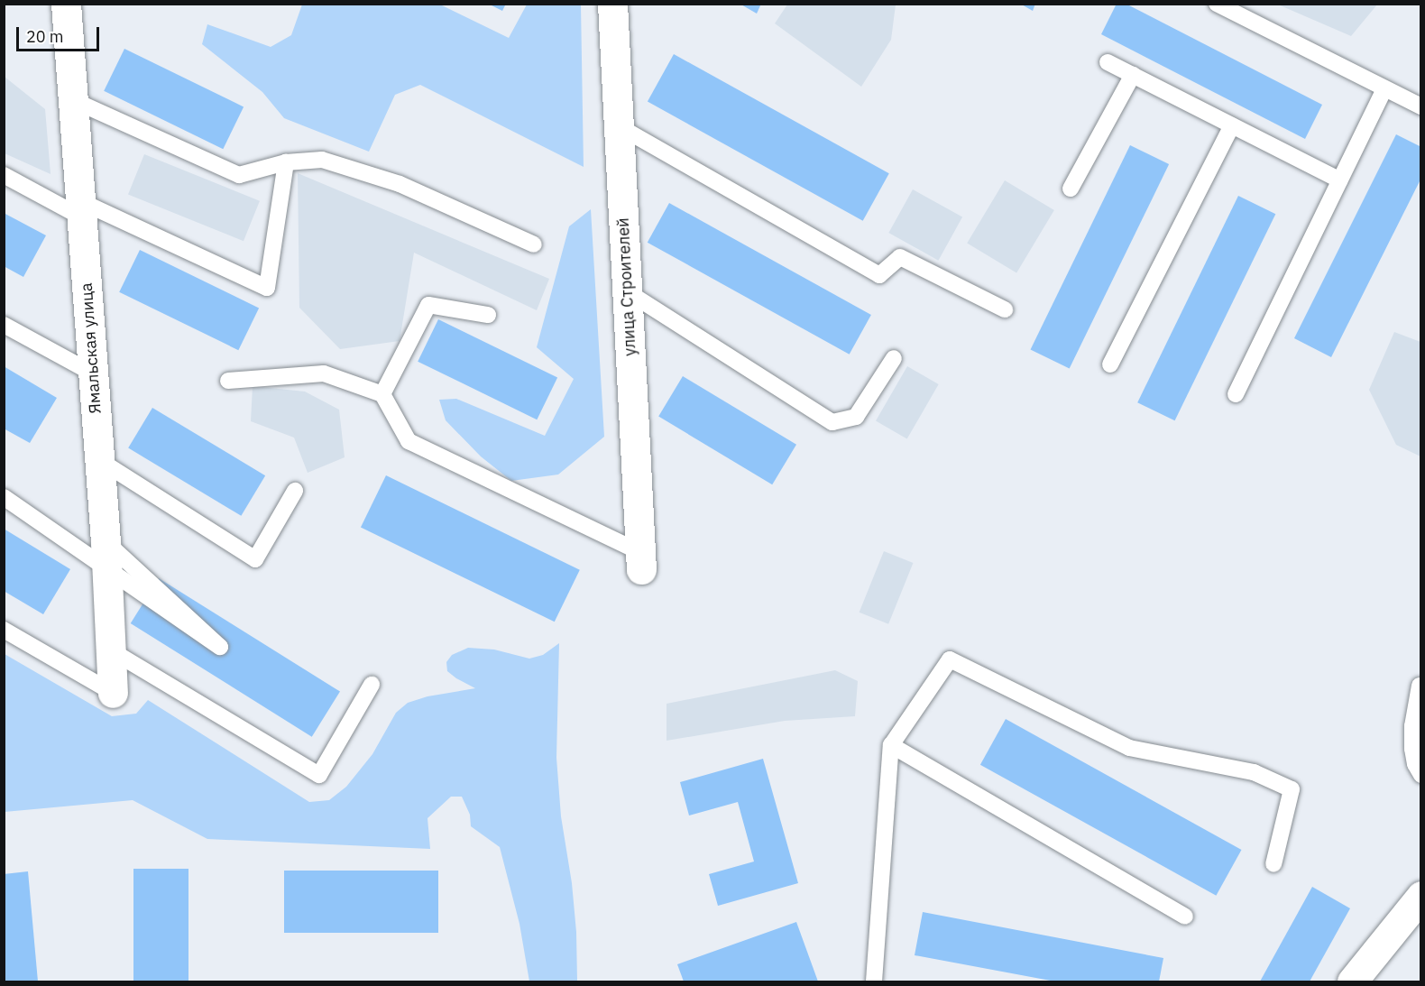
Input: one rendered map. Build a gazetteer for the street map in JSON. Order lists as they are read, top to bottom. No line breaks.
{"streets":{"street":["улица Строителей","Ямальская улица"]},"scale_bar":"20 m"}
